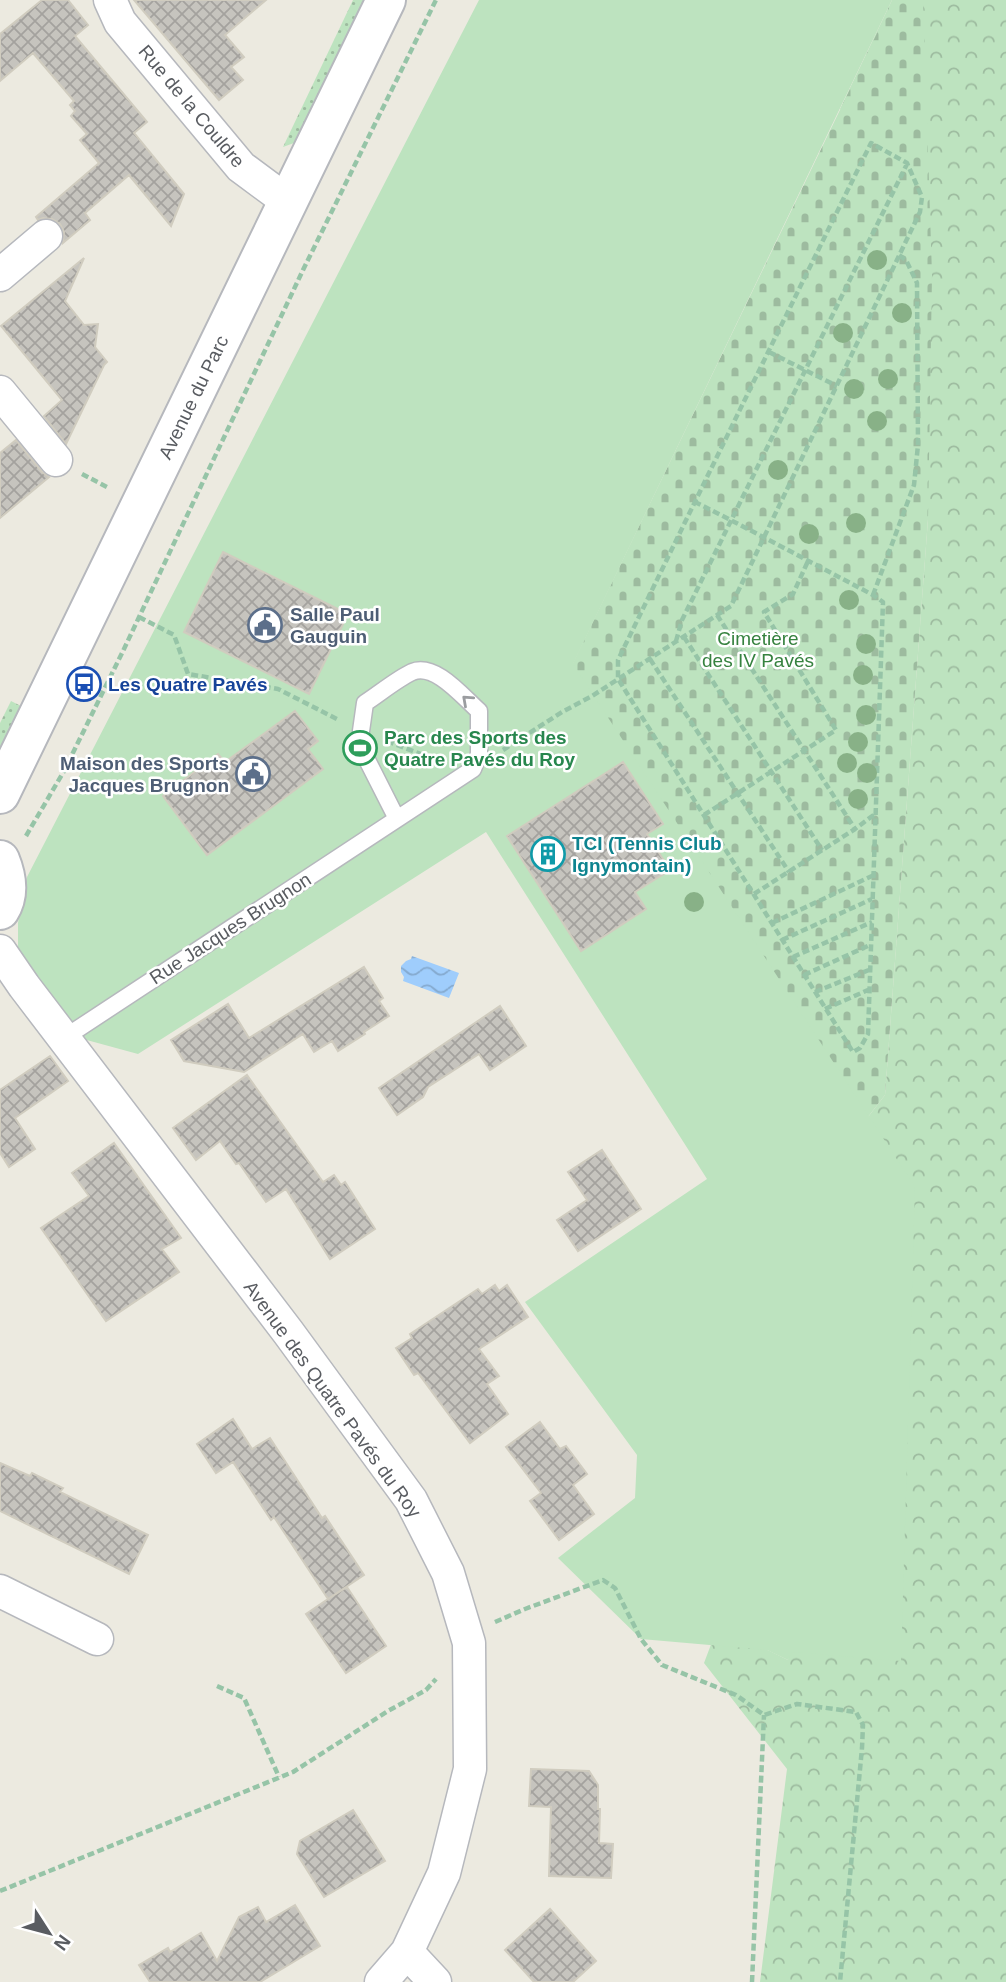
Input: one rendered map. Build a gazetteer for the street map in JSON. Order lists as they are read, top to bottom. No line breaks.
{"streets":{"street":["Rue de la Couldre","Avenue du Parc","Avenue des Quatre Pavés du Roy"],"lane":["Rue Jacques Brugnon"]},"crossings":[["Rue de la Couldre","Avenue du Parc"],["Rue Jacques Brugnon","Avenue des Quatre Pavés du Roy"]],"parks":["Cimetière des IV Pavés"],"places":{"public building":["Salle Paul Gauguin","Maison des Sports Jacques Brugnon"],"bus stop":["Les Quatre Pavés"],"sports":["Parc des Sports des Quatre Pavés du Roy"],"building":["TCI (Tennis Club Ignymontain)"]},"north":"bottom right"}
